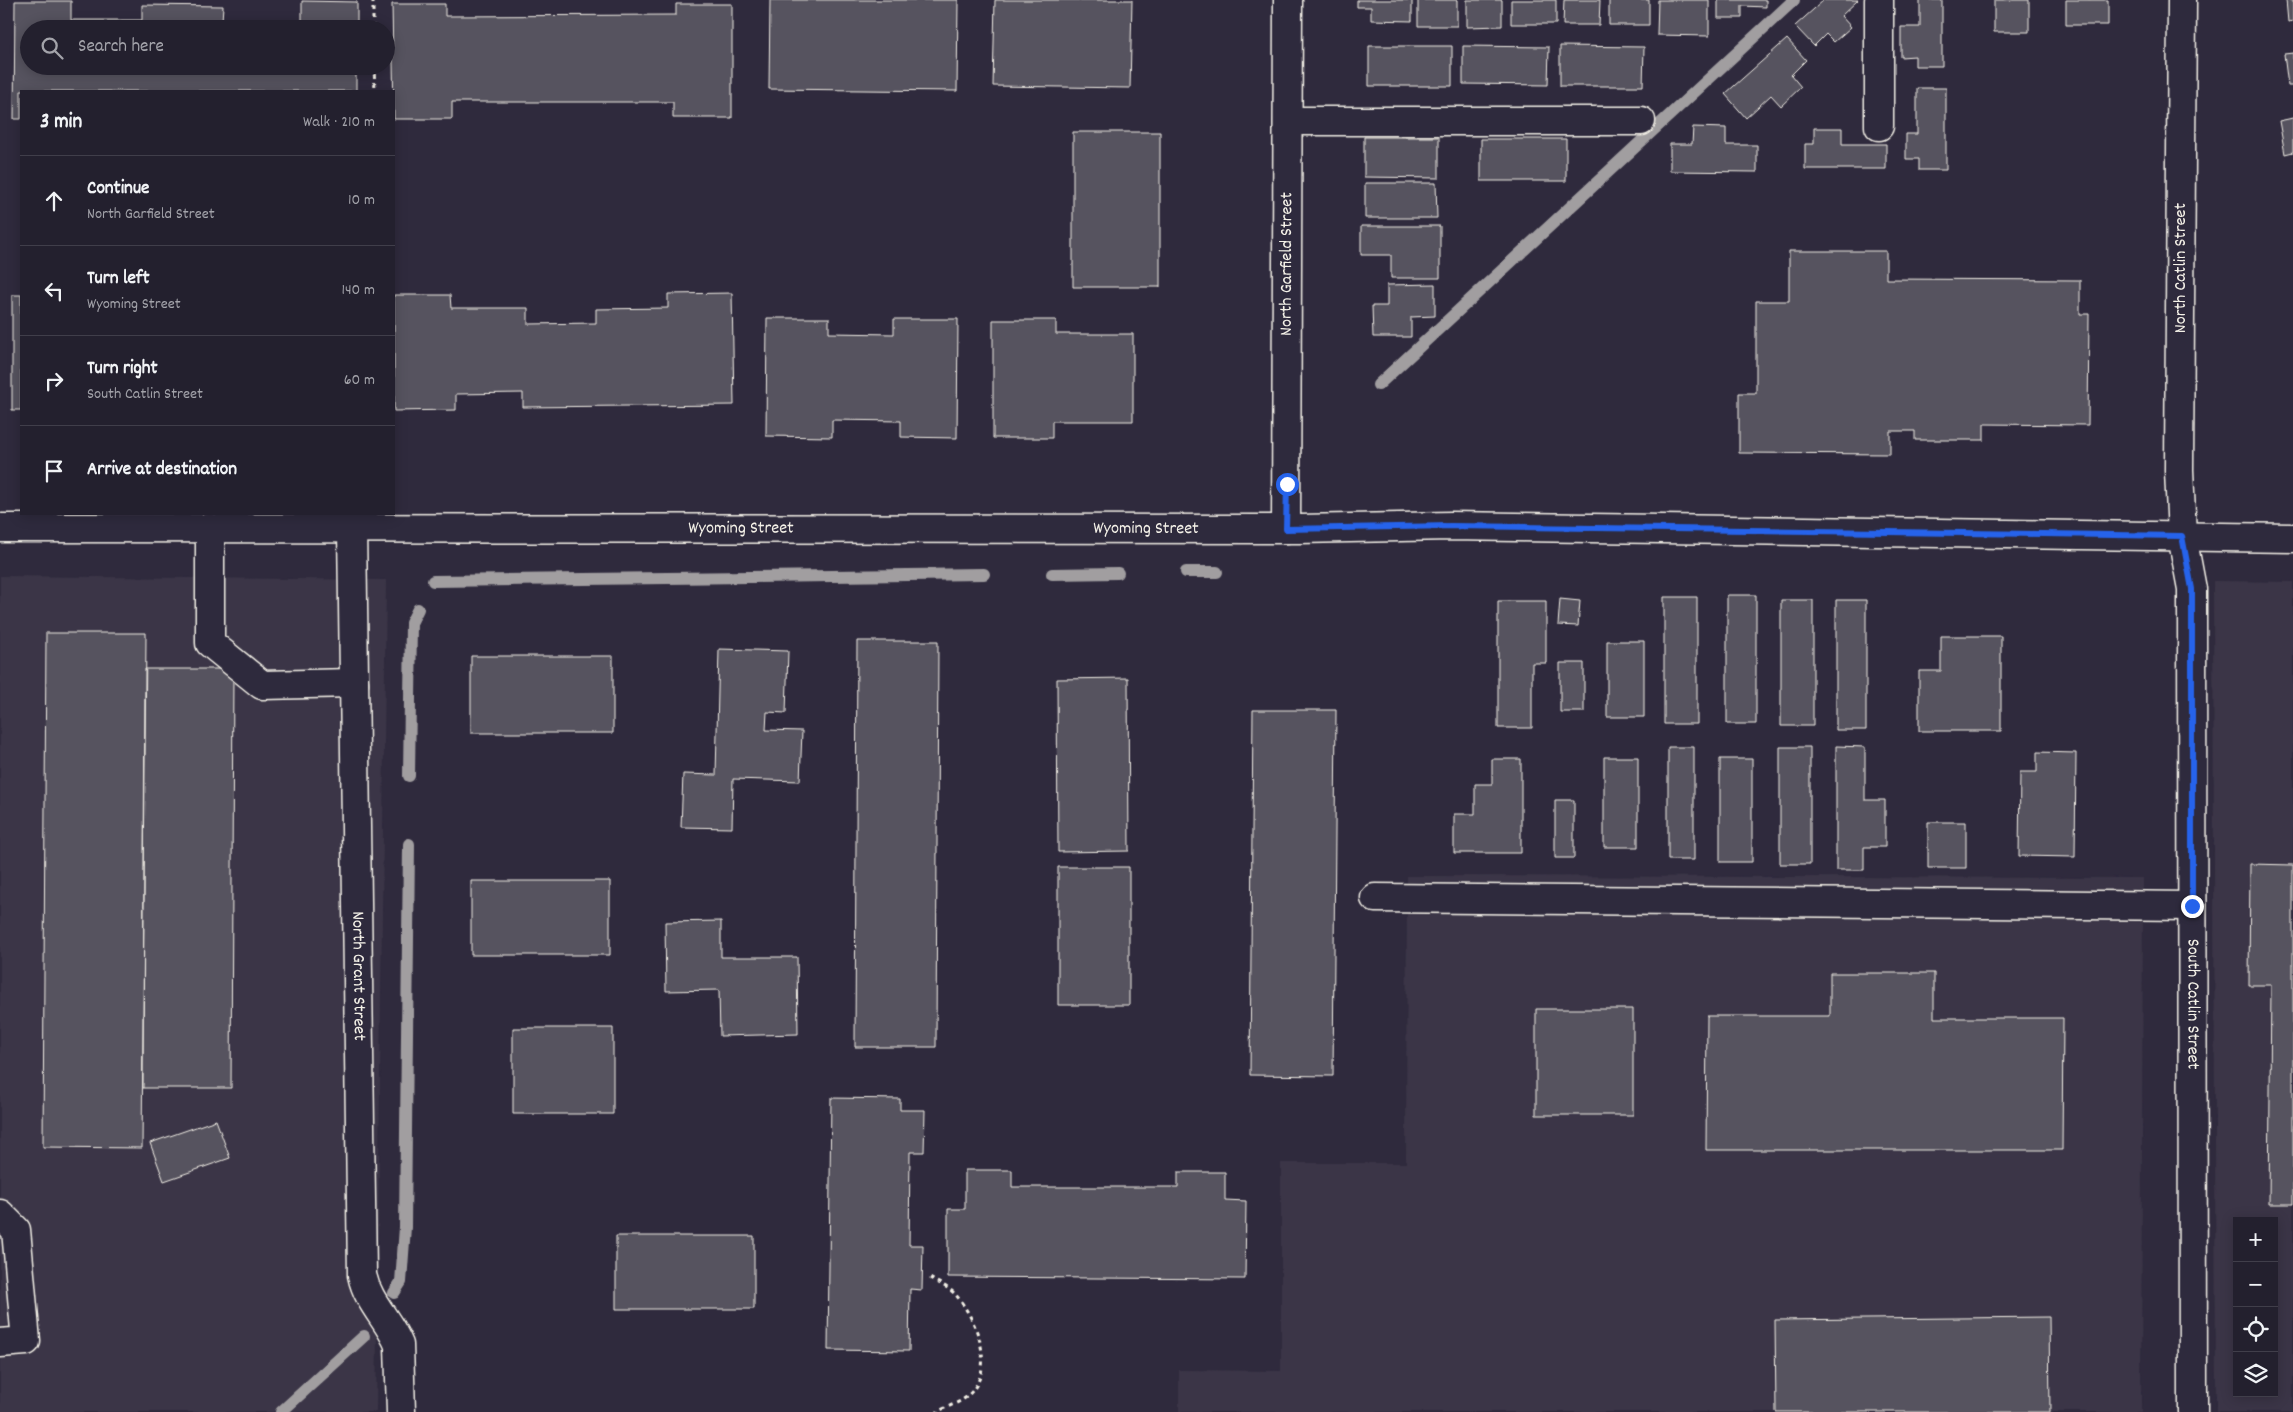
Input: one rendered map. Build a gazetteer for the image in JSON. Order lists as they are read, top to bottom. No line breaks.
{"streets":{"street":["North Garfield Street","North Catlin Street","Wyoming Street","North Grant Street","South Catlin Street"]},"crossings":[["North Garfield Street","Wyoming Street"],["North Catlin Street","Wyoming Street"],["North Catlin Street","South Catlin Street"],["Wyoming Street","North Grant Street"],["Wyoming Street","South Catlin Street"]],"page":{"search":"Search here","heading":["3 min","Walk · 210 m"],"list":[["Continue","North Garfield Street","10 m"],["Turn left","Wyoming Street","140 m"],["Turn right","South Catlin Street","60 m"],"Arrive at destination"],"map_buttons":["+","−"]}}
